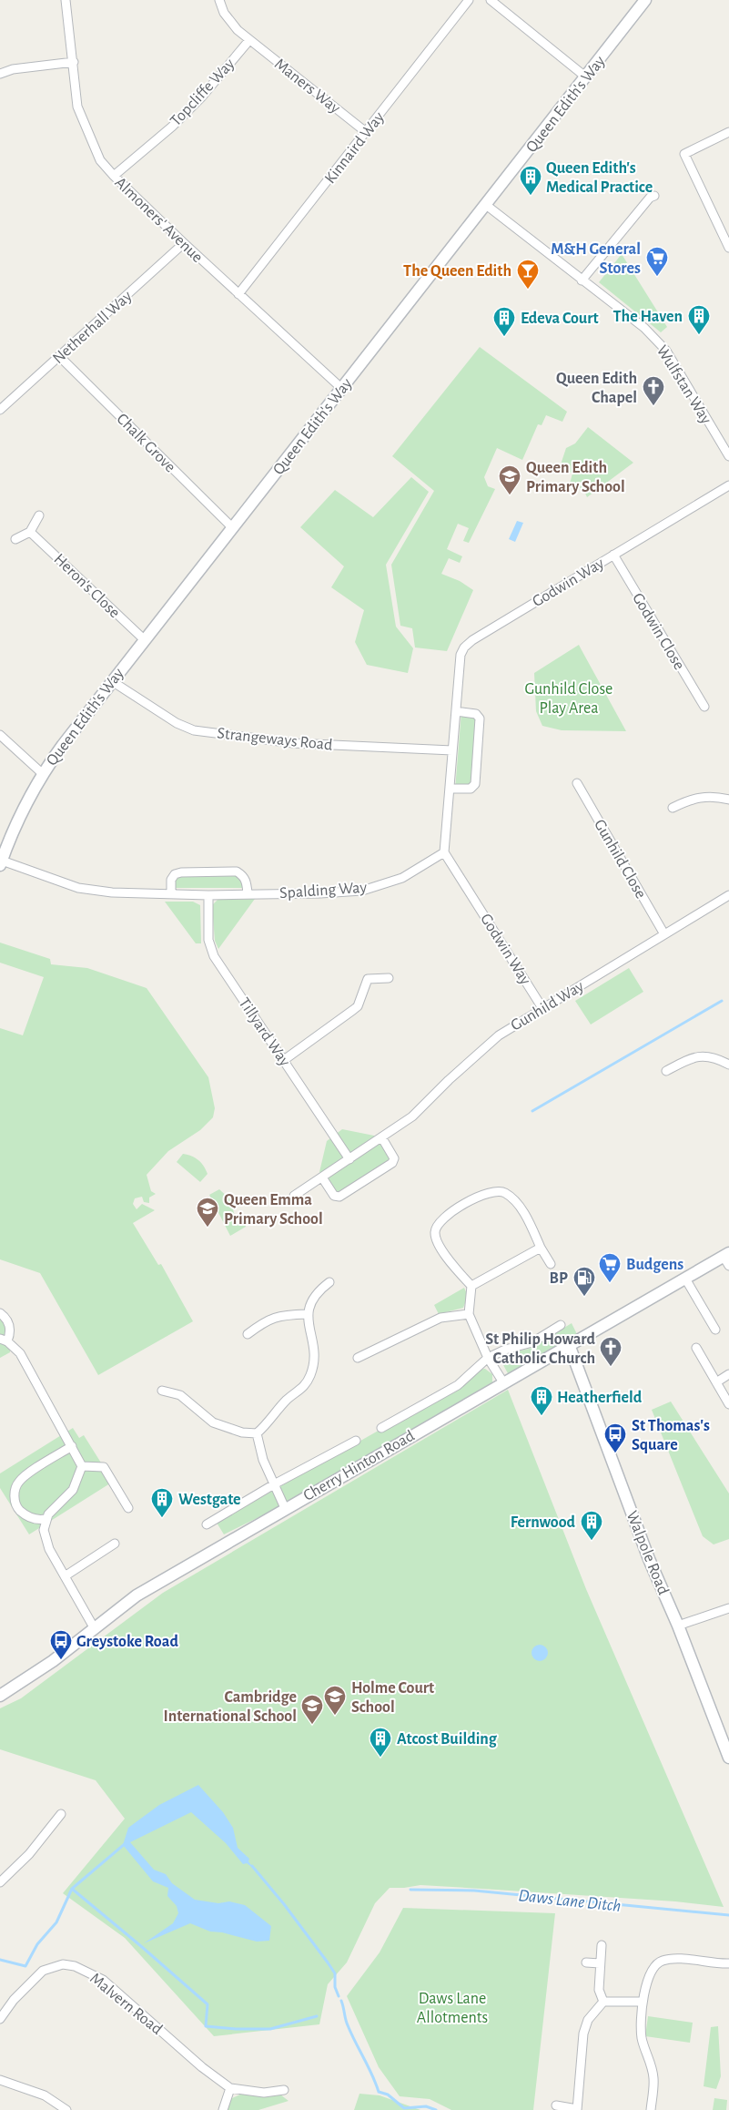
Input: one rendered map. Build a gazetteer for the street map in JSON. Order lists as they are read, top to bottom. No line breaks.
{"streets":{"street":["Maners Way","Topcliffe Way","Queen Edith's Way","Kinnaird Way","Almoners' Avenue","Netherhall Way","Wulfstan Way","Chalk Grove","Godwin Way","Heron's Close","Godwin Close","Strangeways Road","Gunhild Close","Spalding Way","Gunhild Way","Tillyard Way","Cherry Hinton Road","Walpole Road","Malvern Road"]},"crossings":[["Maners Way","Topcliffe Way"],["Maners Way","Kinnaird Way"],["Topcliffe Way","Almoners' Avenue"],["Queen Edith's Way","Almoners' Avenue"],["Queen Edith's Way","Wulfstan Way"],["Queen Edith's Way","Chalk Grove"],["Queen Edith's Way","Heron's Close"],["Queen Edith's Way","Strangeways Road"],["Queen Edith's Way","Spalding Way"],["Kinnaird Way","Almoners' Avenue"],["Almoners' Avenue","Netherhall Way"],["Netherhall Way","Chalk Grove"],["Godwin Way","Godwin Close"],["Godwin Way","Strangeways Road"],["Godwin Way","Spalding Way"],["Godwin Way","Gunhild Way"],["Gunhild Close","Gunhild Way"],["Spalding Way","Tillyard Way"],["Gunhild Way","Tillyard Way"],["Cherry Hinton Road","Walpole Road"]],"water":["Daws Lane Ditch"],"parks":["Gunhild Close Play Area","Daws Lane Allotments"],"places":{"building":["Queen Edith's Medical Practice","The Haven","Edeva Court","Heatherfield","Westgate","Fernwood","Atcost Building"],"supermarket":["M&H General Stores","Budgens"],"bar":["The Queen Edith"],"church":["Queen Edith Chapel","St Philip Howard Catholic Church"],"school or university":["Queen Edith Primary School","Queen Emma Primary School","Holme Court School","Cambridge International School"],"fuel station":["BP"],"bus stop":["St Thomas's Square","Greystoke Road"]}}
